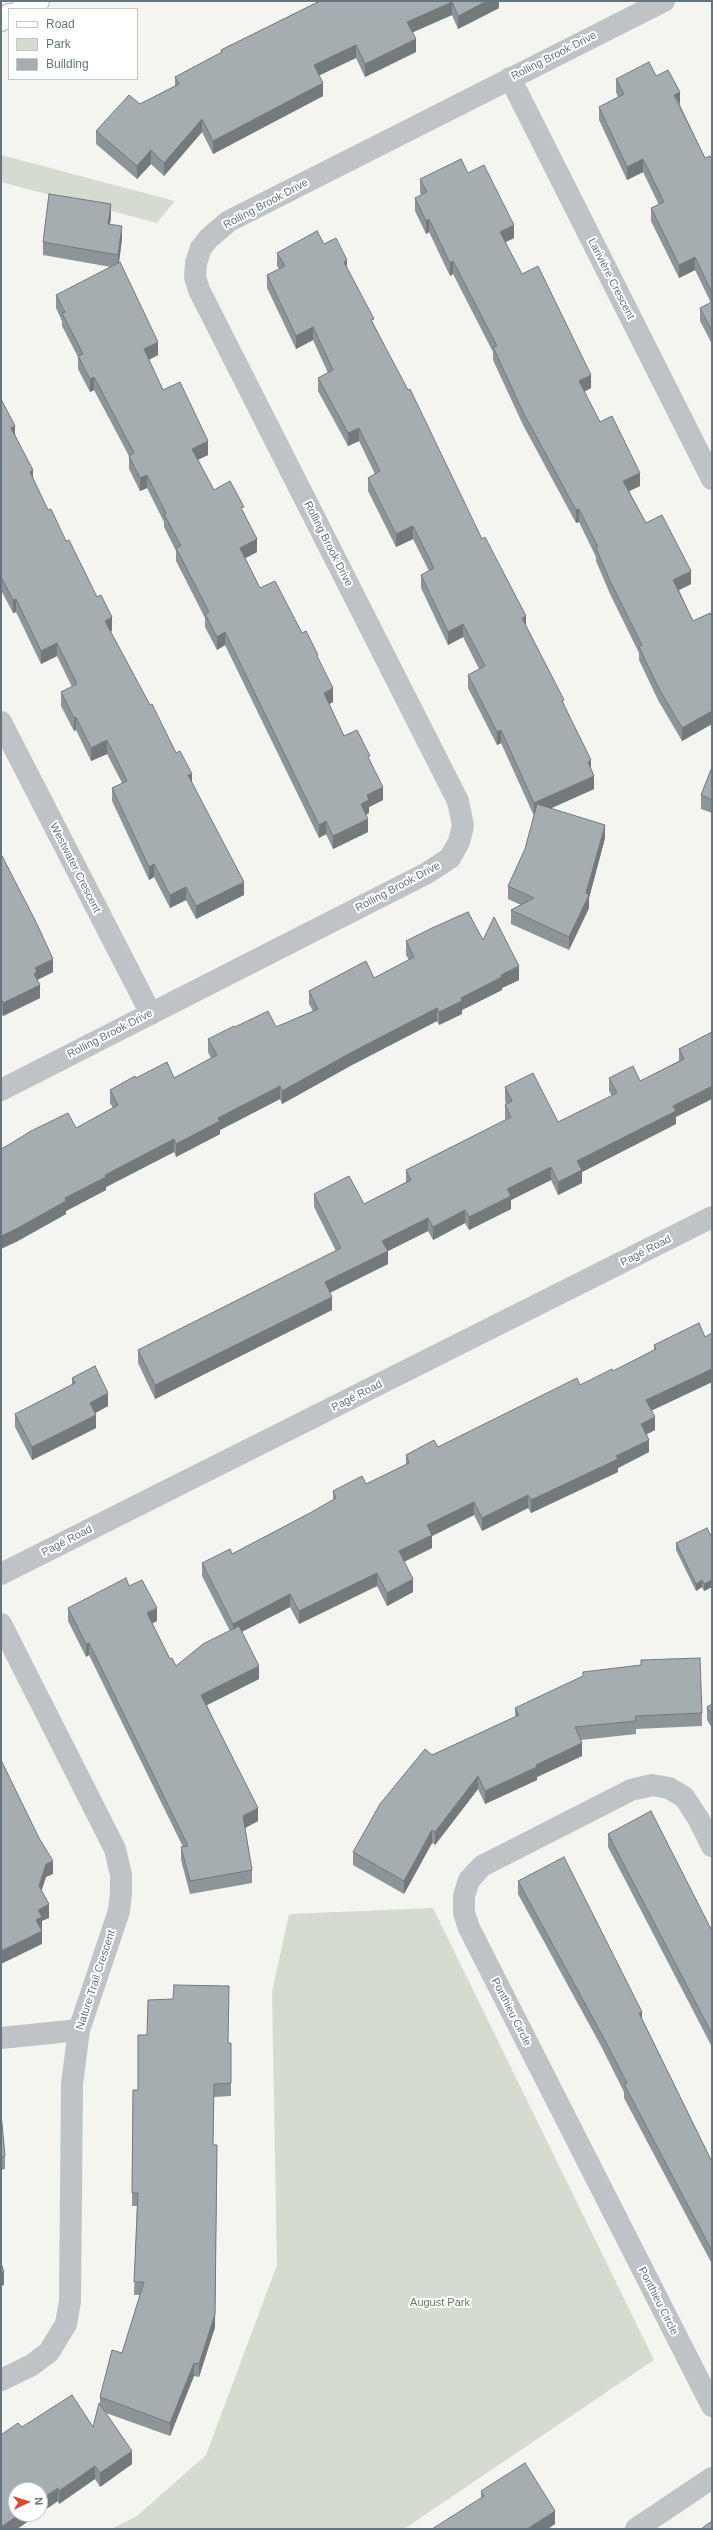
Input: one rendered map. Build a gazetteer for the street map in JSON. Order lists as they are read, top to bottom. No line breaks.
{"streets":{"street":["Rolling Brook Drive","Larivière Crescent","Westwater Crescent","Pagé Road","Nature Trail Crescent","Ponthieu Circle"]},"crossings":[["Rolling Brook Drive","Larivière Crescent"],["Rolling Brook Drive","Westwater Crescent"]],"parks":["August Park"],"legend":["Road","Park","Building"],"north":"right"}
